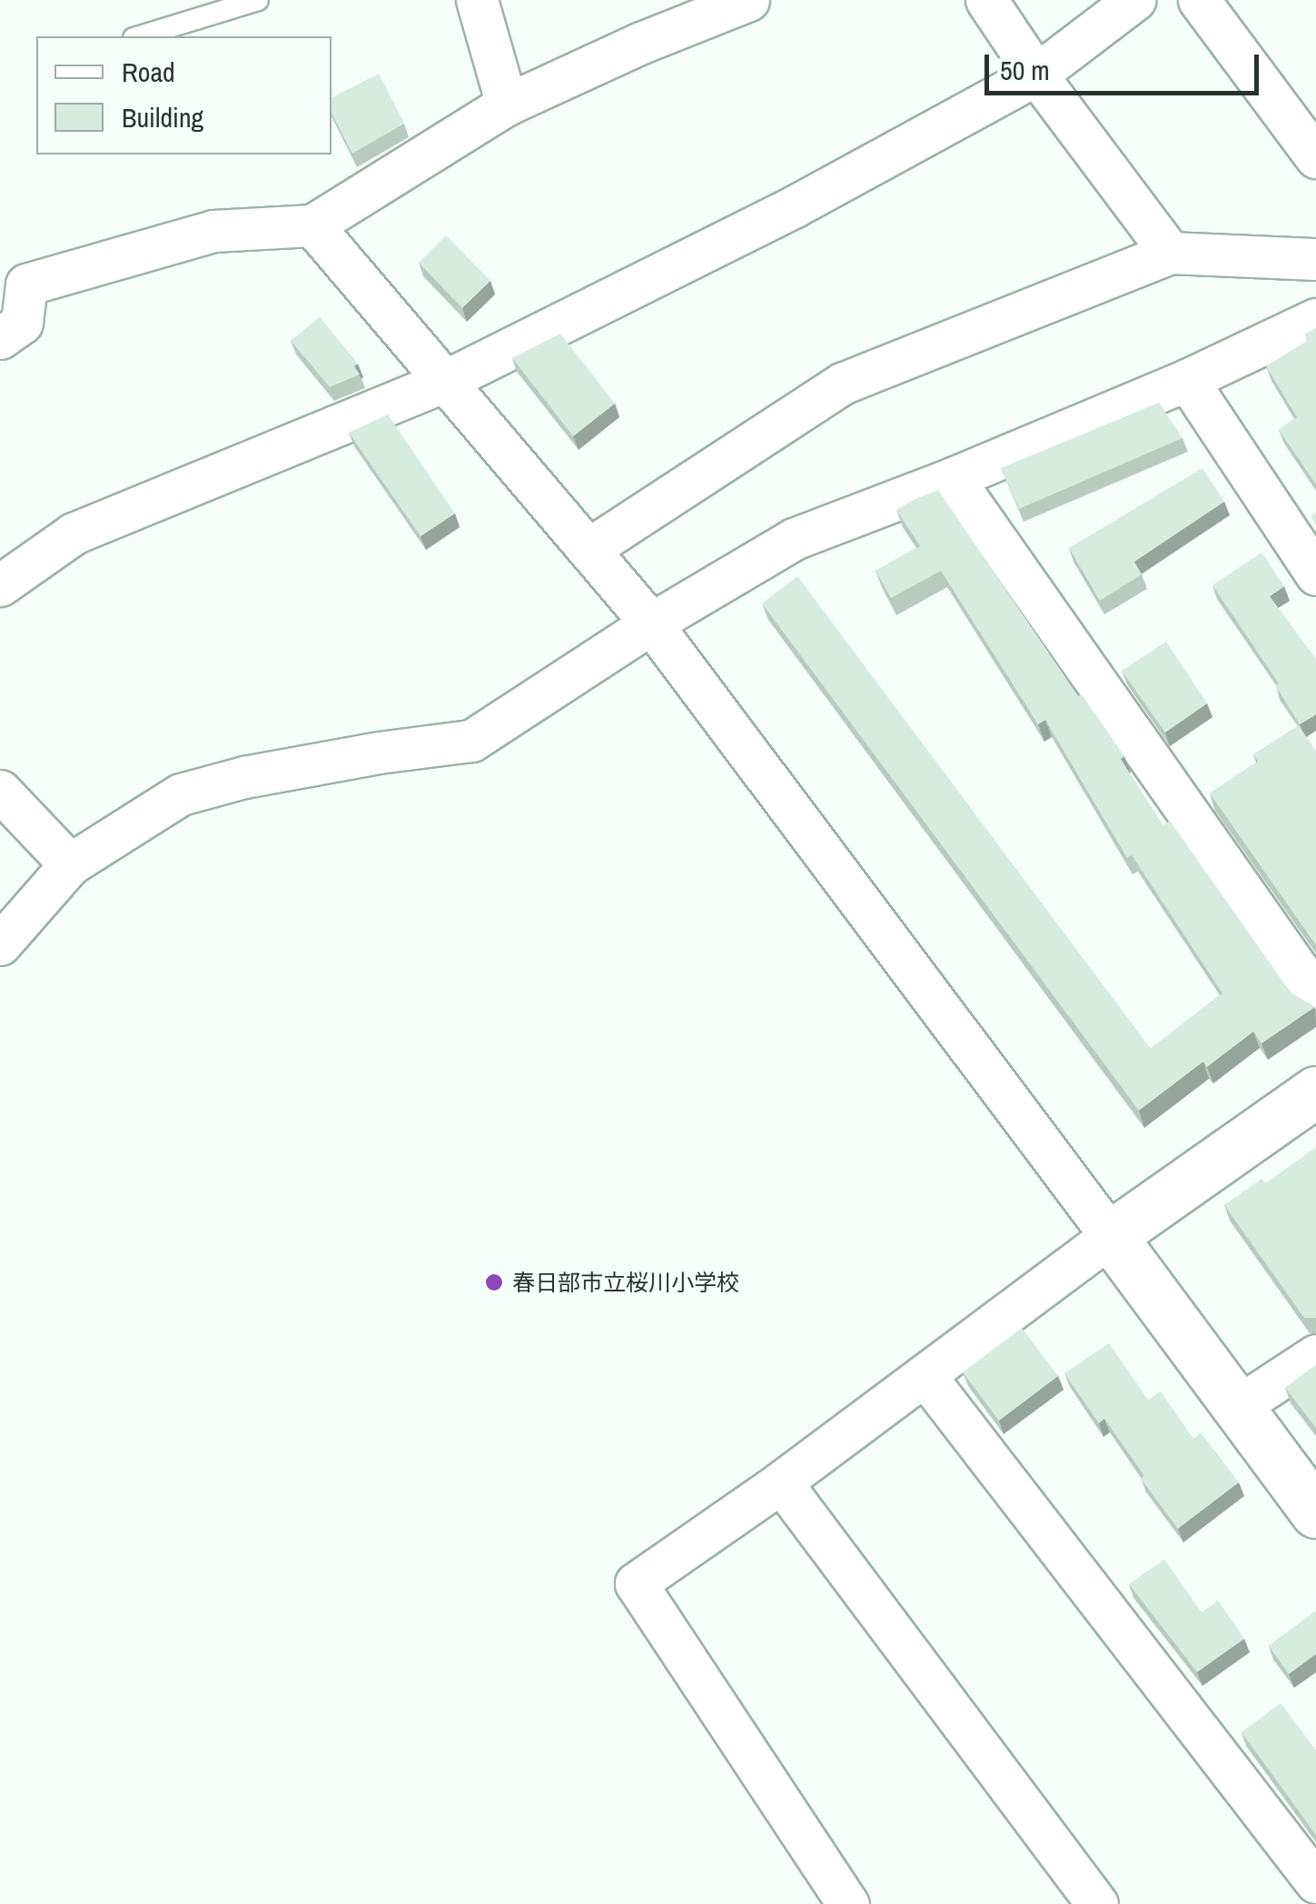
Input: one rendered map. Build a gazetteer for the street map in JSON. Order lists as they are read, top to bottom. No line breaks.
{"places":["春日部市立桜川小学校"],"legend":["Road","Building"],"scale_bar":"50 m"}
